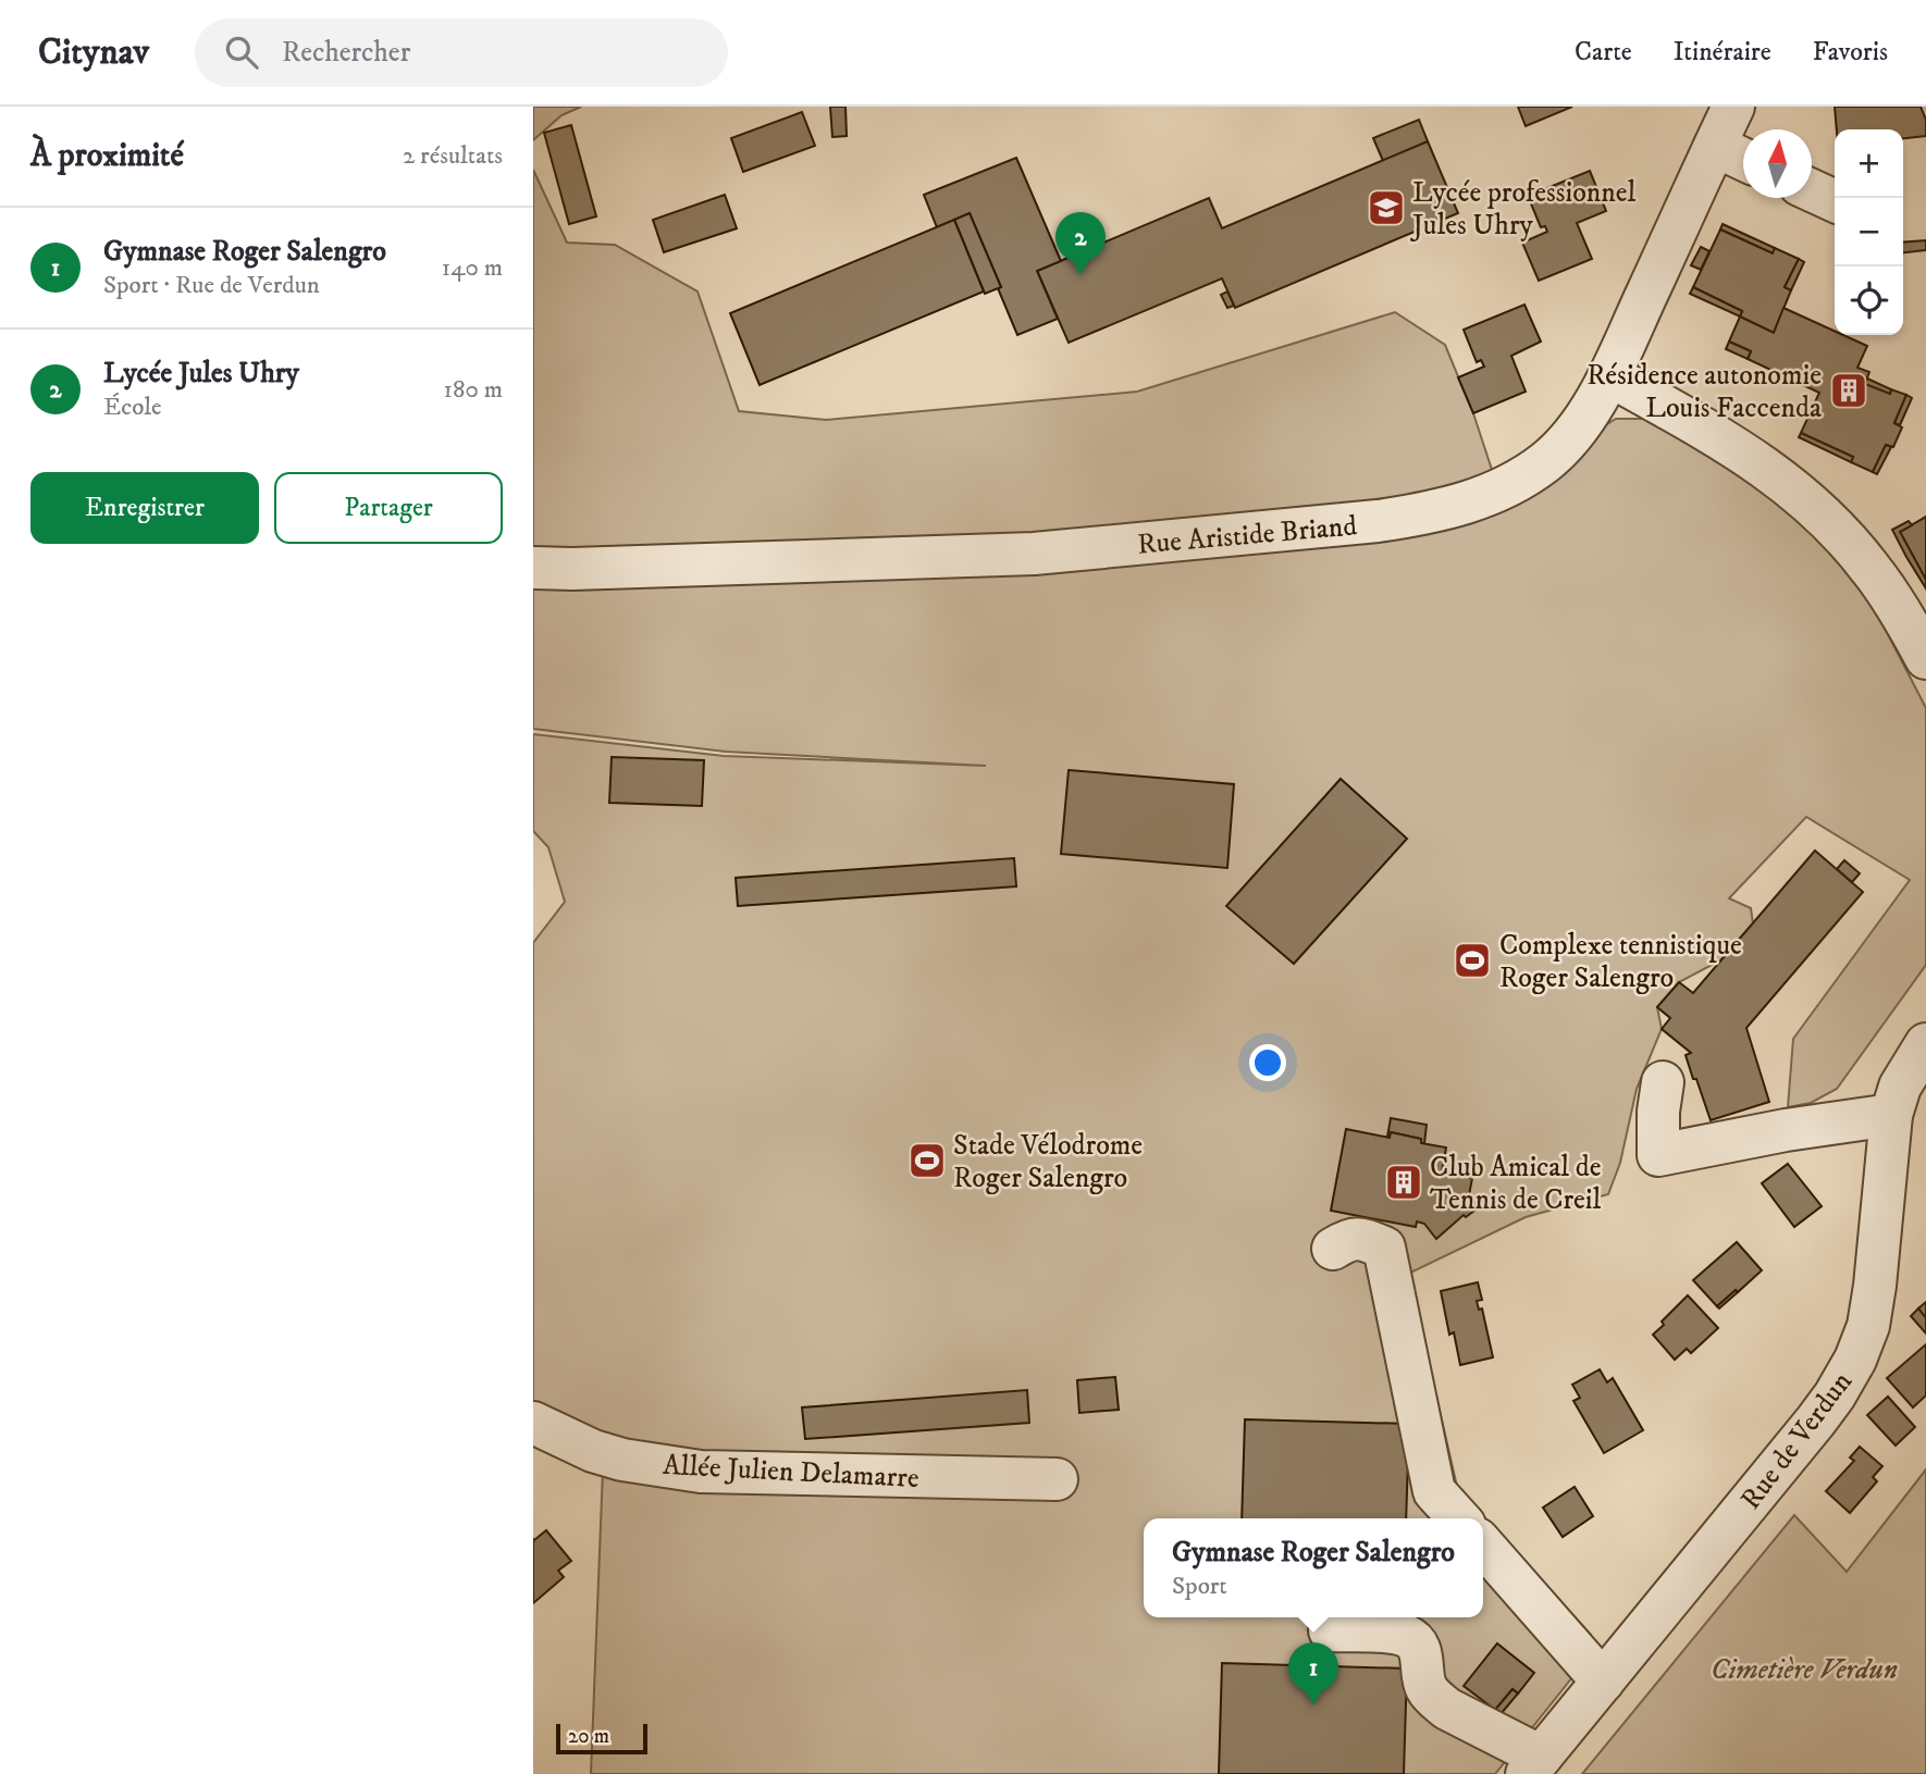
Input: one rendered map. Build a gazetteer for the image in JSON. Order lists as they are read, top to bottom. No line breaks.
{"streets":{"street":["Rue Aristide Briand","Rue de Verdun","Allée Julien Delamarre"]},"parks":["Cimetière Verdun"],"places":{"school or university":["Lycée professionnel Jules Uhry"],"building":["Résidence autonomie Louis Faccenda","Club Amical de Tennis de Creil"],"sports":["Complexe tennistique Roger Salengro","Stade Vélodrome Roger Salengro"]},"scale_bar":"20 m","north":"top","page":{"header":"Citynav","search":"Rechercher","nav":["Carte","Itinéraire","Favoris"],"heading":["À proximité","2 résultats"],"map_buttons":["+","−"],"list":[{"mark":"1","name":"Gymnase Roger Salengro","note":"Sport · Rue de Verdun","value":"140 m"},{"mark":"2","name":"Lycée Jules Uhry","note":"École","value":"180 m"}],"pins":["2","1"],"buttons":["Enregistrer","Partager"],"popup":["Gymnase Roger Salengro","Sport"],"scale":"20 m"}}
